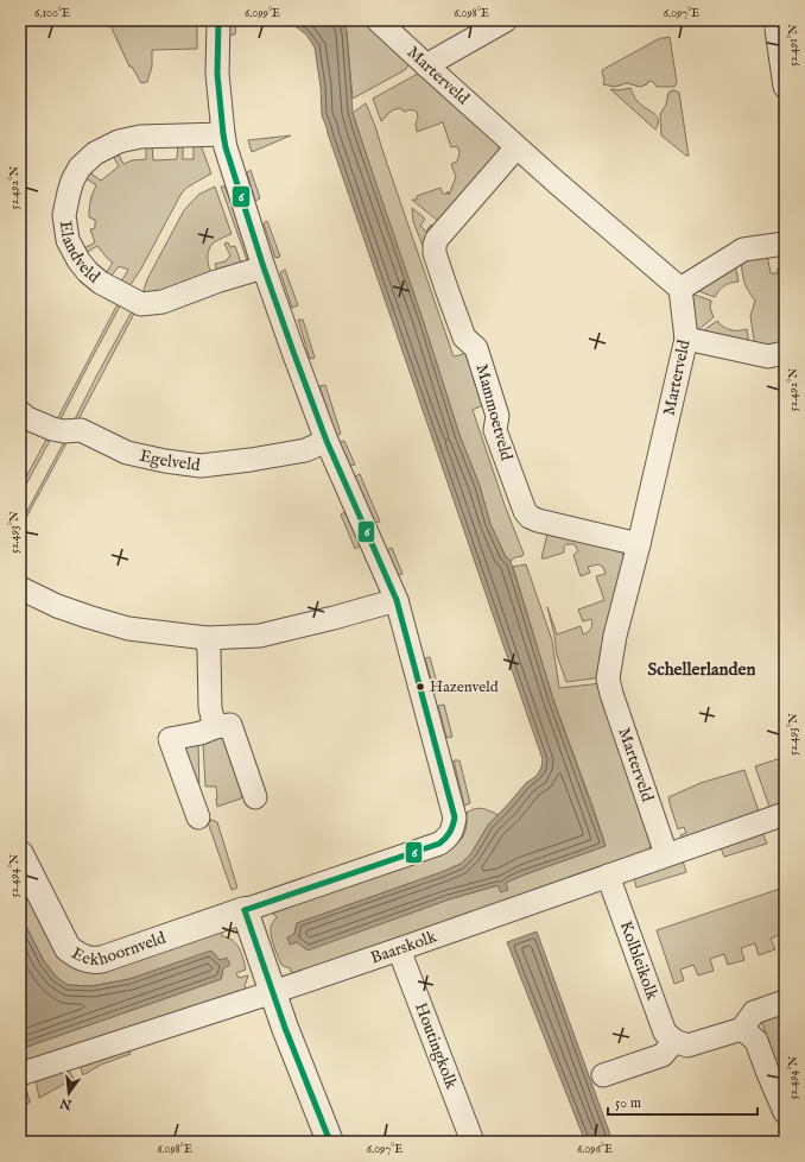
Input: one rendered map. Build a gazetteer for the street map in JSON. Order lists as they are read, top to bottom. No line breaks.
{"streets":{"street":["Marterveld","Elandveld","Mammoetveld","Egelveld","Eekhoornveld","Baarskolk","Kolbleikolk","Houtingkolk"]},"crossings":[["Marterveld","Mammoetveld"],["Marterveld","Baarskolk"],["Baarskolk","Kolbleikolk"],["Baarskolk","Houtingkolk"]],"districts":["Schellerlanden"],"places":["Hazenveld"],"lines":["transit line 6"],"scale_bar":"50 m","north":"bottom","coordinates":["6.100°E","6.099°E","6.098°E","6.097°E","52.491°N","52.492°N","52.493°N","52.494°N","6.096°E"]}
